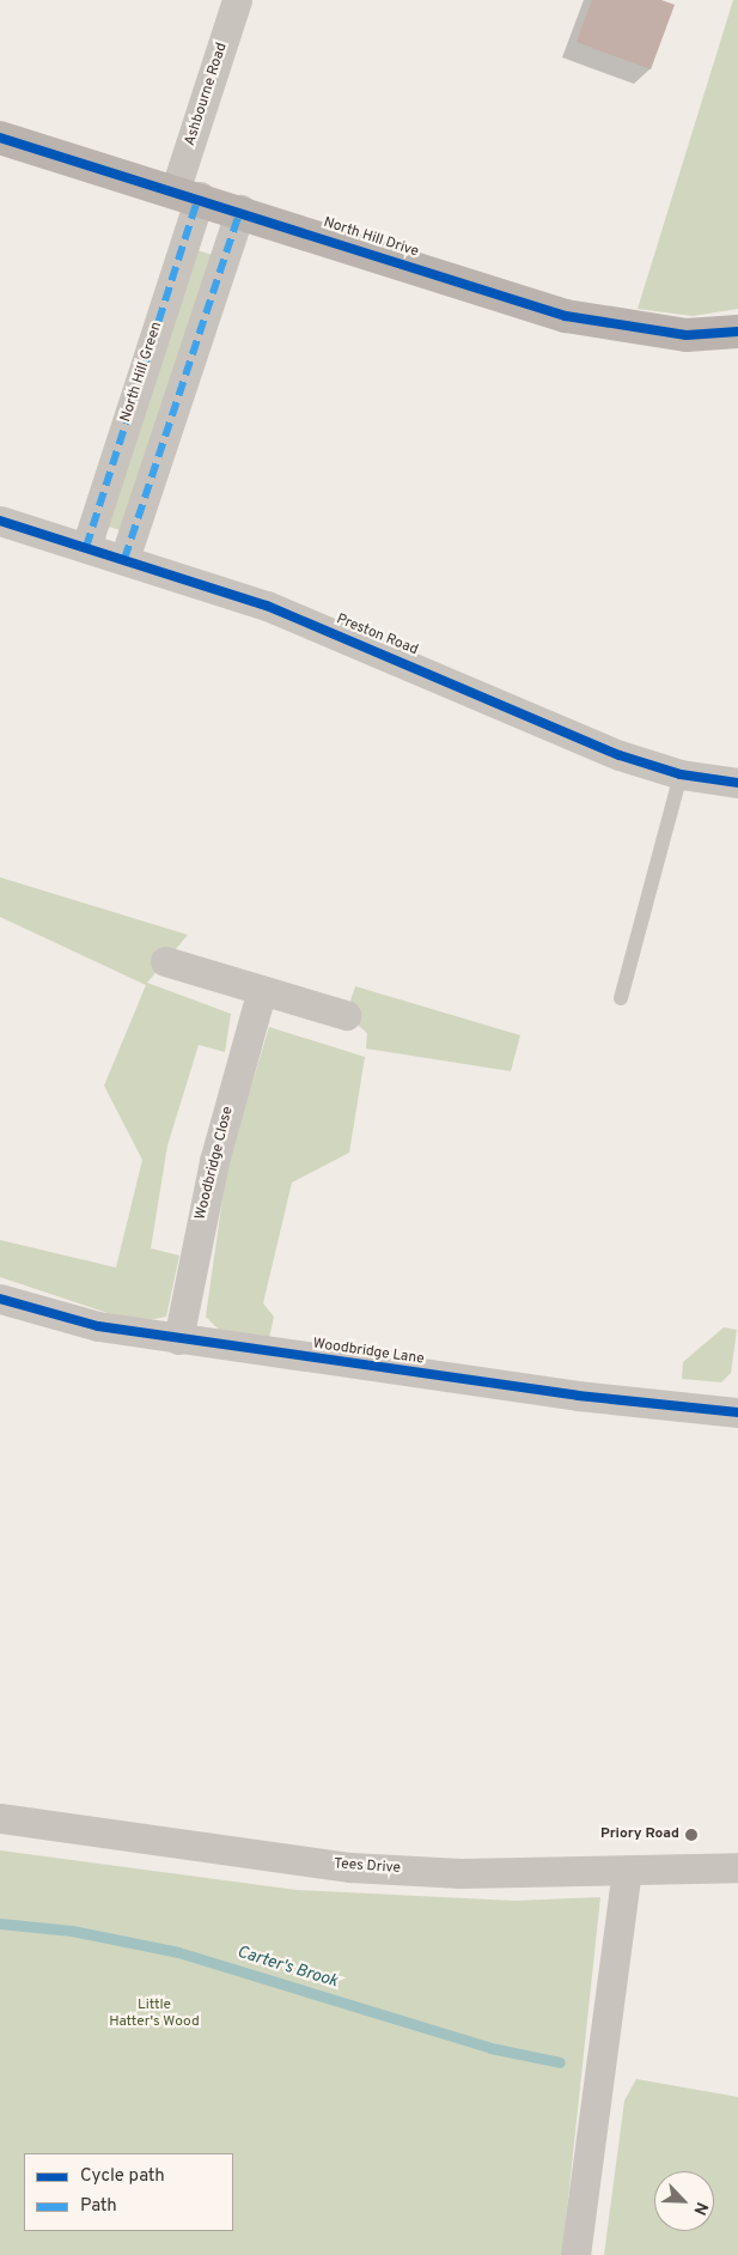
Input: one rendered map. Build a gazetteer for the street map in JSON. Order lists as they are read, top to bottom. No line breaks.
{"streets":{"street":["Ashbourne Road","North Hill Drive","North Hill Green","Preston Road","Woodbridge Close","Woodbridge Lane","Tees Drive"]},"crossings":[["Ashbourne Road","North Hill Drive"],["Ashbourne Road","North Hill Green"],["North Hill Drive","North Hill Green"],["North Hill Green","Preston Road"],["Woodbridge Close","Woodbridge Lane"]],"water":["Carter's Brook"],"parks":["Little Hatter's Wood"],"places":["Priory Road"],"legend":["Cycle path","Path"],"north":"bottom right"}
